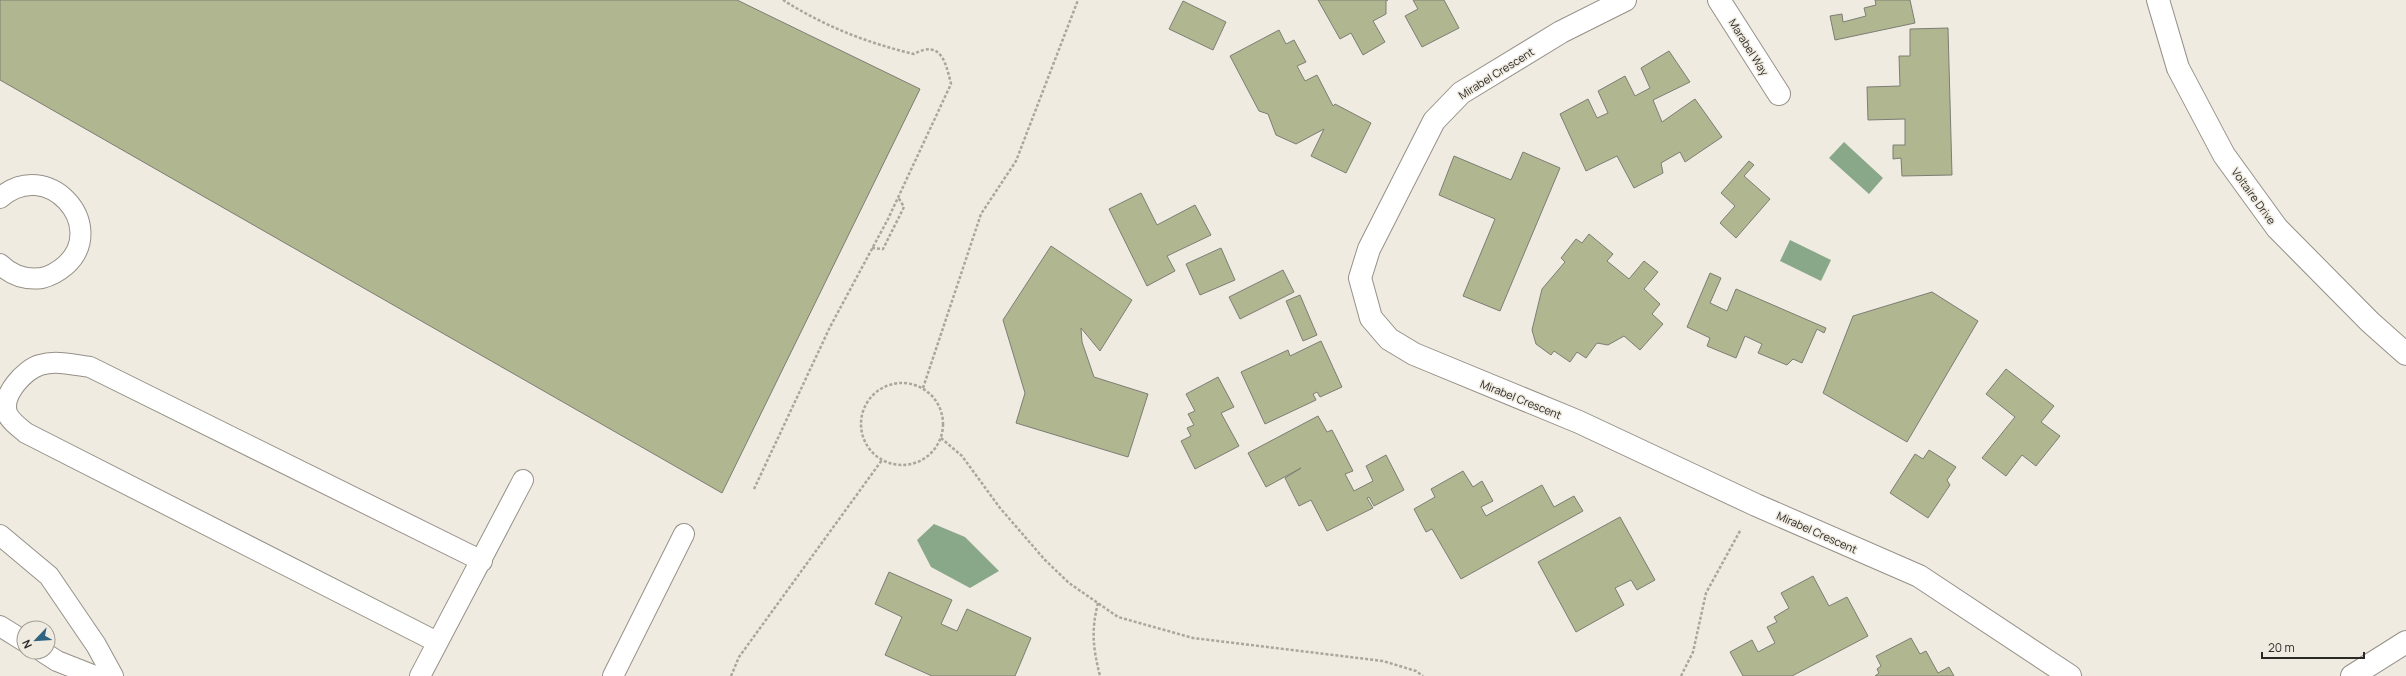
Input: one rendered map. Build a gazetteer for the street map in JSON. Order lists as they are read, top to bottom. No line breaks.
{"streets":{"street":["Marabel Way","Mirabel Crescent","Voltaire Drive"]},"scale_bar":"20 m","north":"bottom left"}
